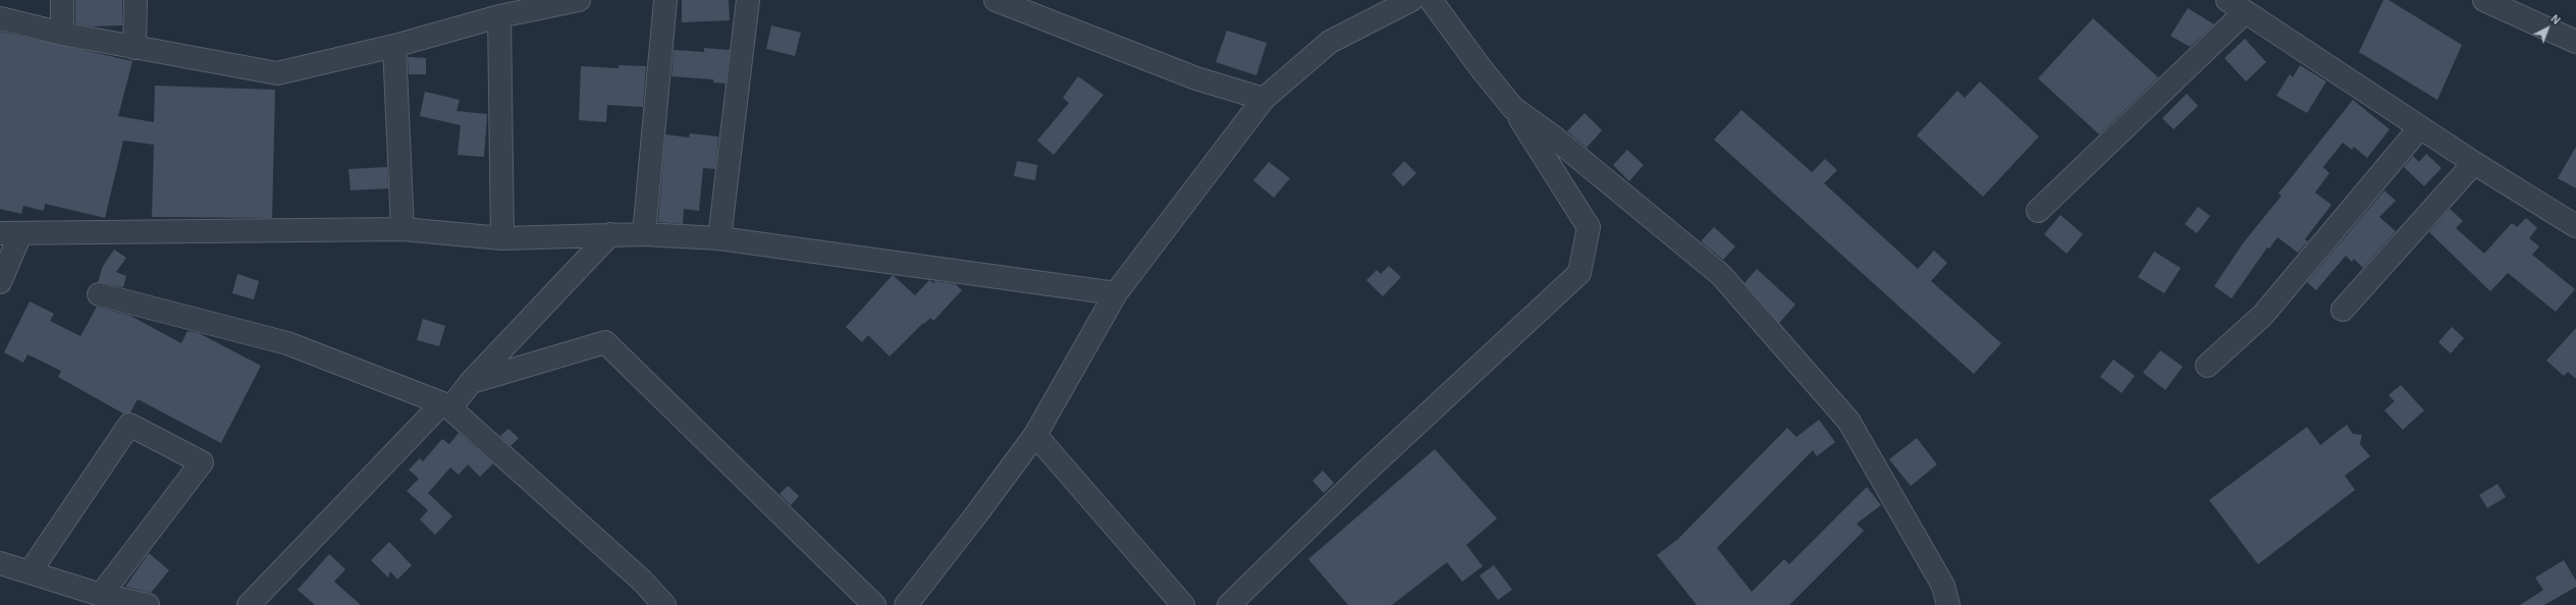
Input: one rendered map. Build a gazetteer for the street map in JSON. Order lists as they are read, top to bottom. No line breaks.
{"north":"top right"}
